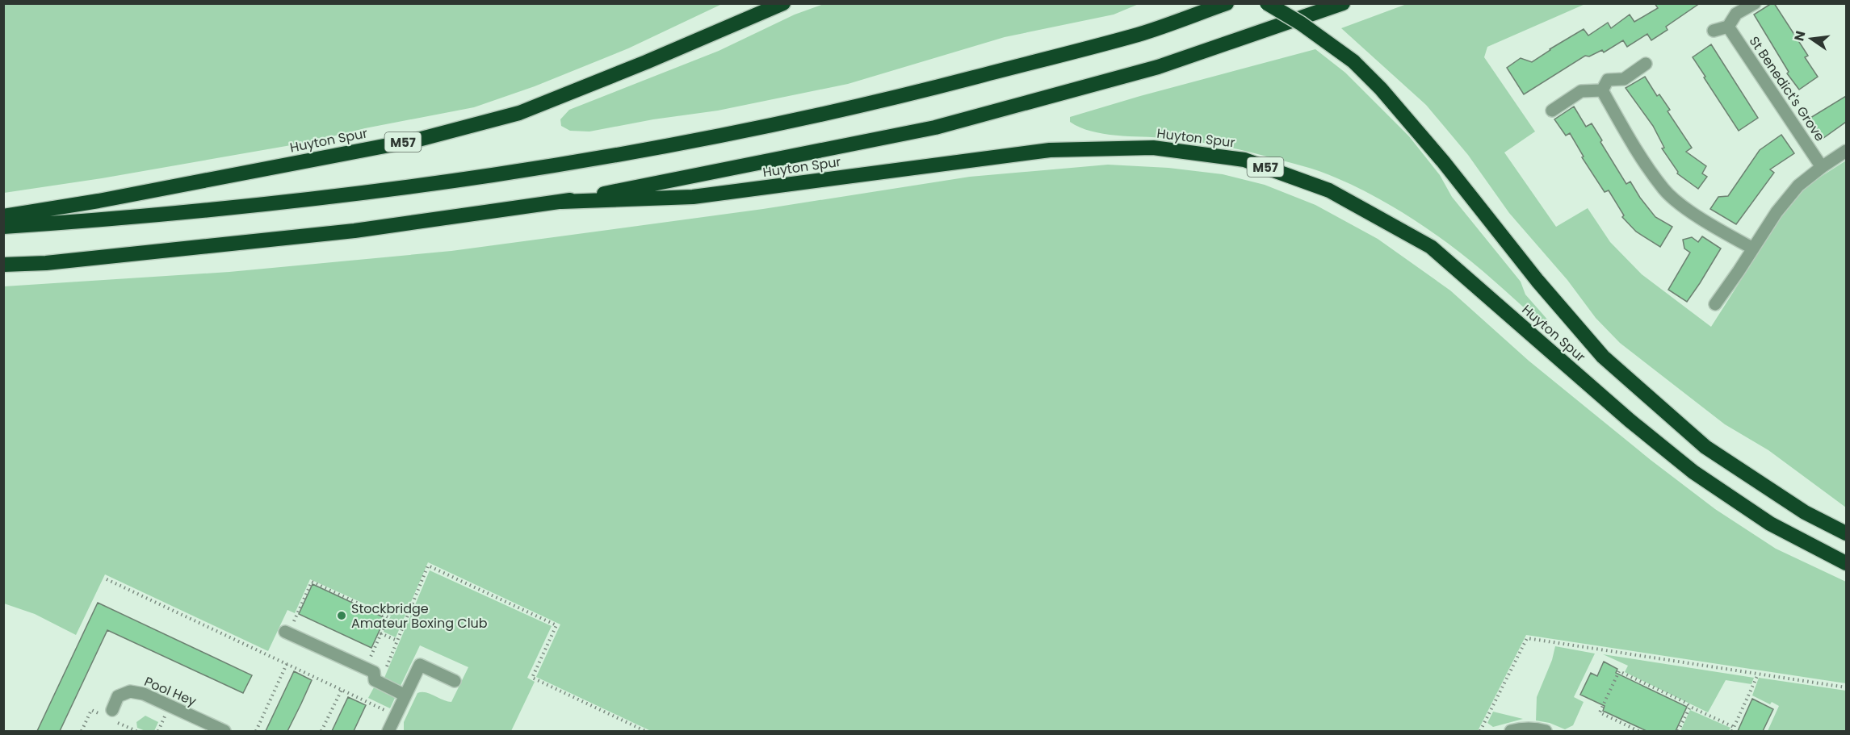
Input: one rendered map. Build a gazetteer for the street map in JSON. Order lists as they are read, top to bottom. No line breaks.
{"streets":{"highway":["Huyton Spur","M57"],"street":["St Benedict's Grove","Pool Hey"]},"crossings":[["Huyton Spur","M57"]],"places":["Stockbridge Amateur Boxing Club"],"north":"left"}
